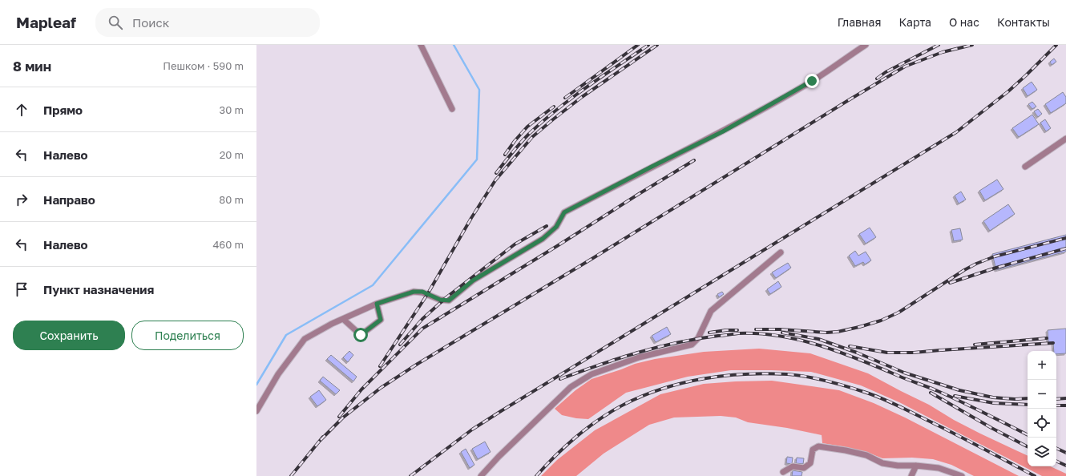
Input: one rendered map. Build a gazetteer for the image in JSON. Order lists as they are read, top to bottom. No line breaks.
{"page":{"header":"Mapleaf","search":"Поиск","nav":["Главная","Карта","О нас","Контакты"],"heading":["8 мин","Пешком · 590 m"],"list":[["Прямо","30 m"],["Налево","20 m"],["Направо","80 m"],["Налево","460 m"],"Пункт назначения"],"buttons":["Сохранить","Поделиться"],"map_buttons":["+","−"]}}
